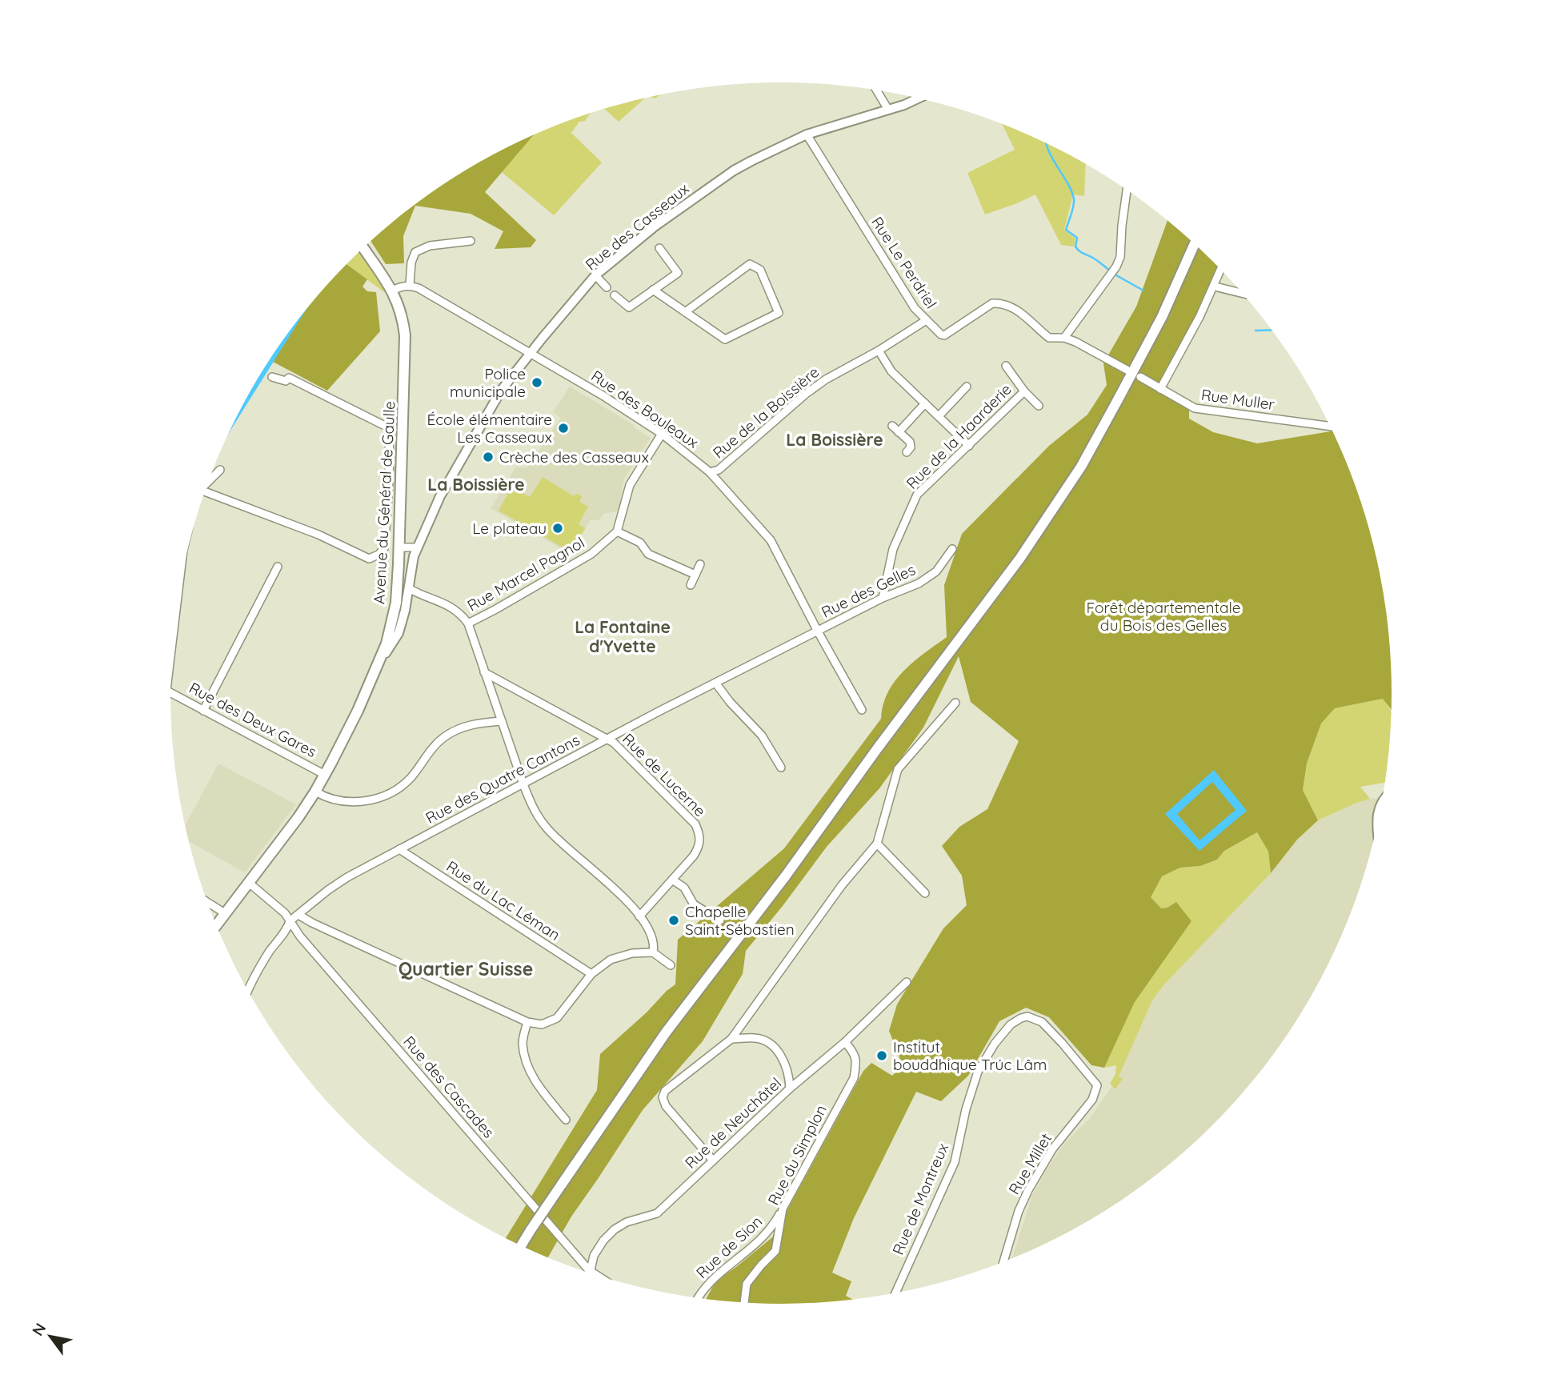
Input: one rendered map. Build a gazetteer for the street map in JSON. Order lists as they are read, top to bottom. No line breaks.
{"streets":{"main road":["Avenue du Général de Gaulle"],"street":["Rue des Casseaux","Rue Le Perdriel","Rue Muller","Rue des Bouleaux","Rue de la Boissière","Rue de la Haarderie","Rue Marcel Pagnol","Rue des Gelles","Rue des Deux Gares","Rue de Lucerne","Rue des Quatre Cantons","Rue du Lac Léman","Rue des Cascades","Rue de Neuchâtel","Rue du Simplon","Rue Millet","Rue de Montreux","Rue de Sion"]},"crossings":[["Rue des Casseaux","Rue Le Perdriel"],["Rue des Casseaux","Rue des Bouleaux"],["Rue des Casseaux","Avenue du Général de Gaulle"],["Rue Le Perdriel","Rue de la Boissière"],["Rue des Bouleaux","Rue de la Boissière"],["Rue des Bouleaux","Rue des Gelles"],["Rue des Bouleaux","Rue des Quatre Cantons"],["Rue de la Haarderie","Rue des Gelles"],["Avenue du Général de Gaulle","Rue des Deux Gares"],["Avenue du Général de Gaulle","Rue des Cascades"],["Rue des Gelles","Rue des Quatre Cantons"],["Rue de Lucerne","Rue des Quatre Cantons"],["Rue des Quatre Cantons","Rue du Lac Léman"],["Rue des Quatre Cantons","Rue des Cascades"],["Rue des Cascades","Rue de Neuchâtel"],["Rue de Neuchâtel","Rue du Simplon"],["Rue du Simplon","Rue de Sion"],["Rue Millet","Rue de Montreux"]],"districts":["La Boissière","La Boissière","La Fontaine d'Yvette","Quartier Suisse"],"parks":["Forêt départementale du Bois des Gelles"],"places":["Police municipale","École élémentaire Les Casseaux","Crèche des Casseaux","Le plateau","Chapelle Saint-Sébastien","Institut bouddhique Trúc Lâm"],"north":"top left"}
